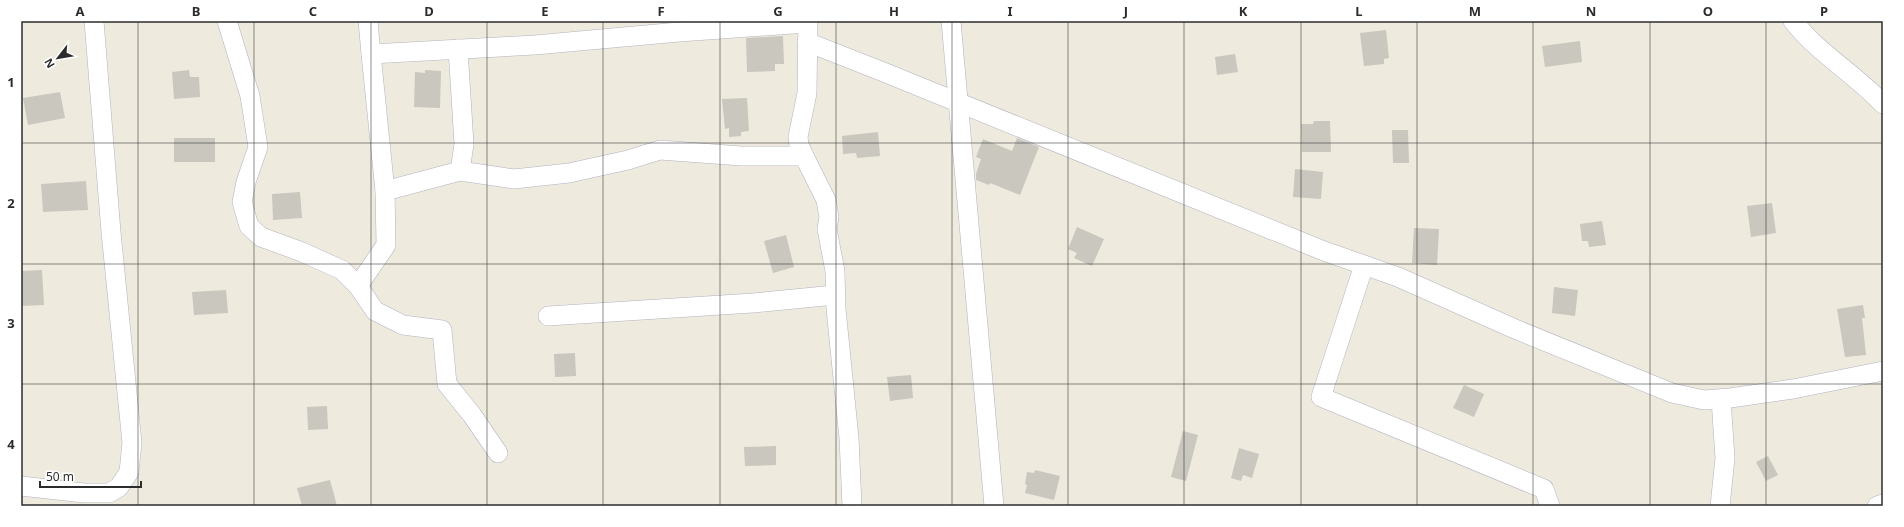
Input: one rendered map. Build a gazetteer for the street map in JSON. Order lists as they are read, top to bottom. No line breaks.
{"scale_bar":"50 m","north":"bottom left","grid":{"columns":["A","B","C","D","E","F","G","H","I","J","K","L","M","N","O","P"],"rows":["1","2","3","4"]}}
